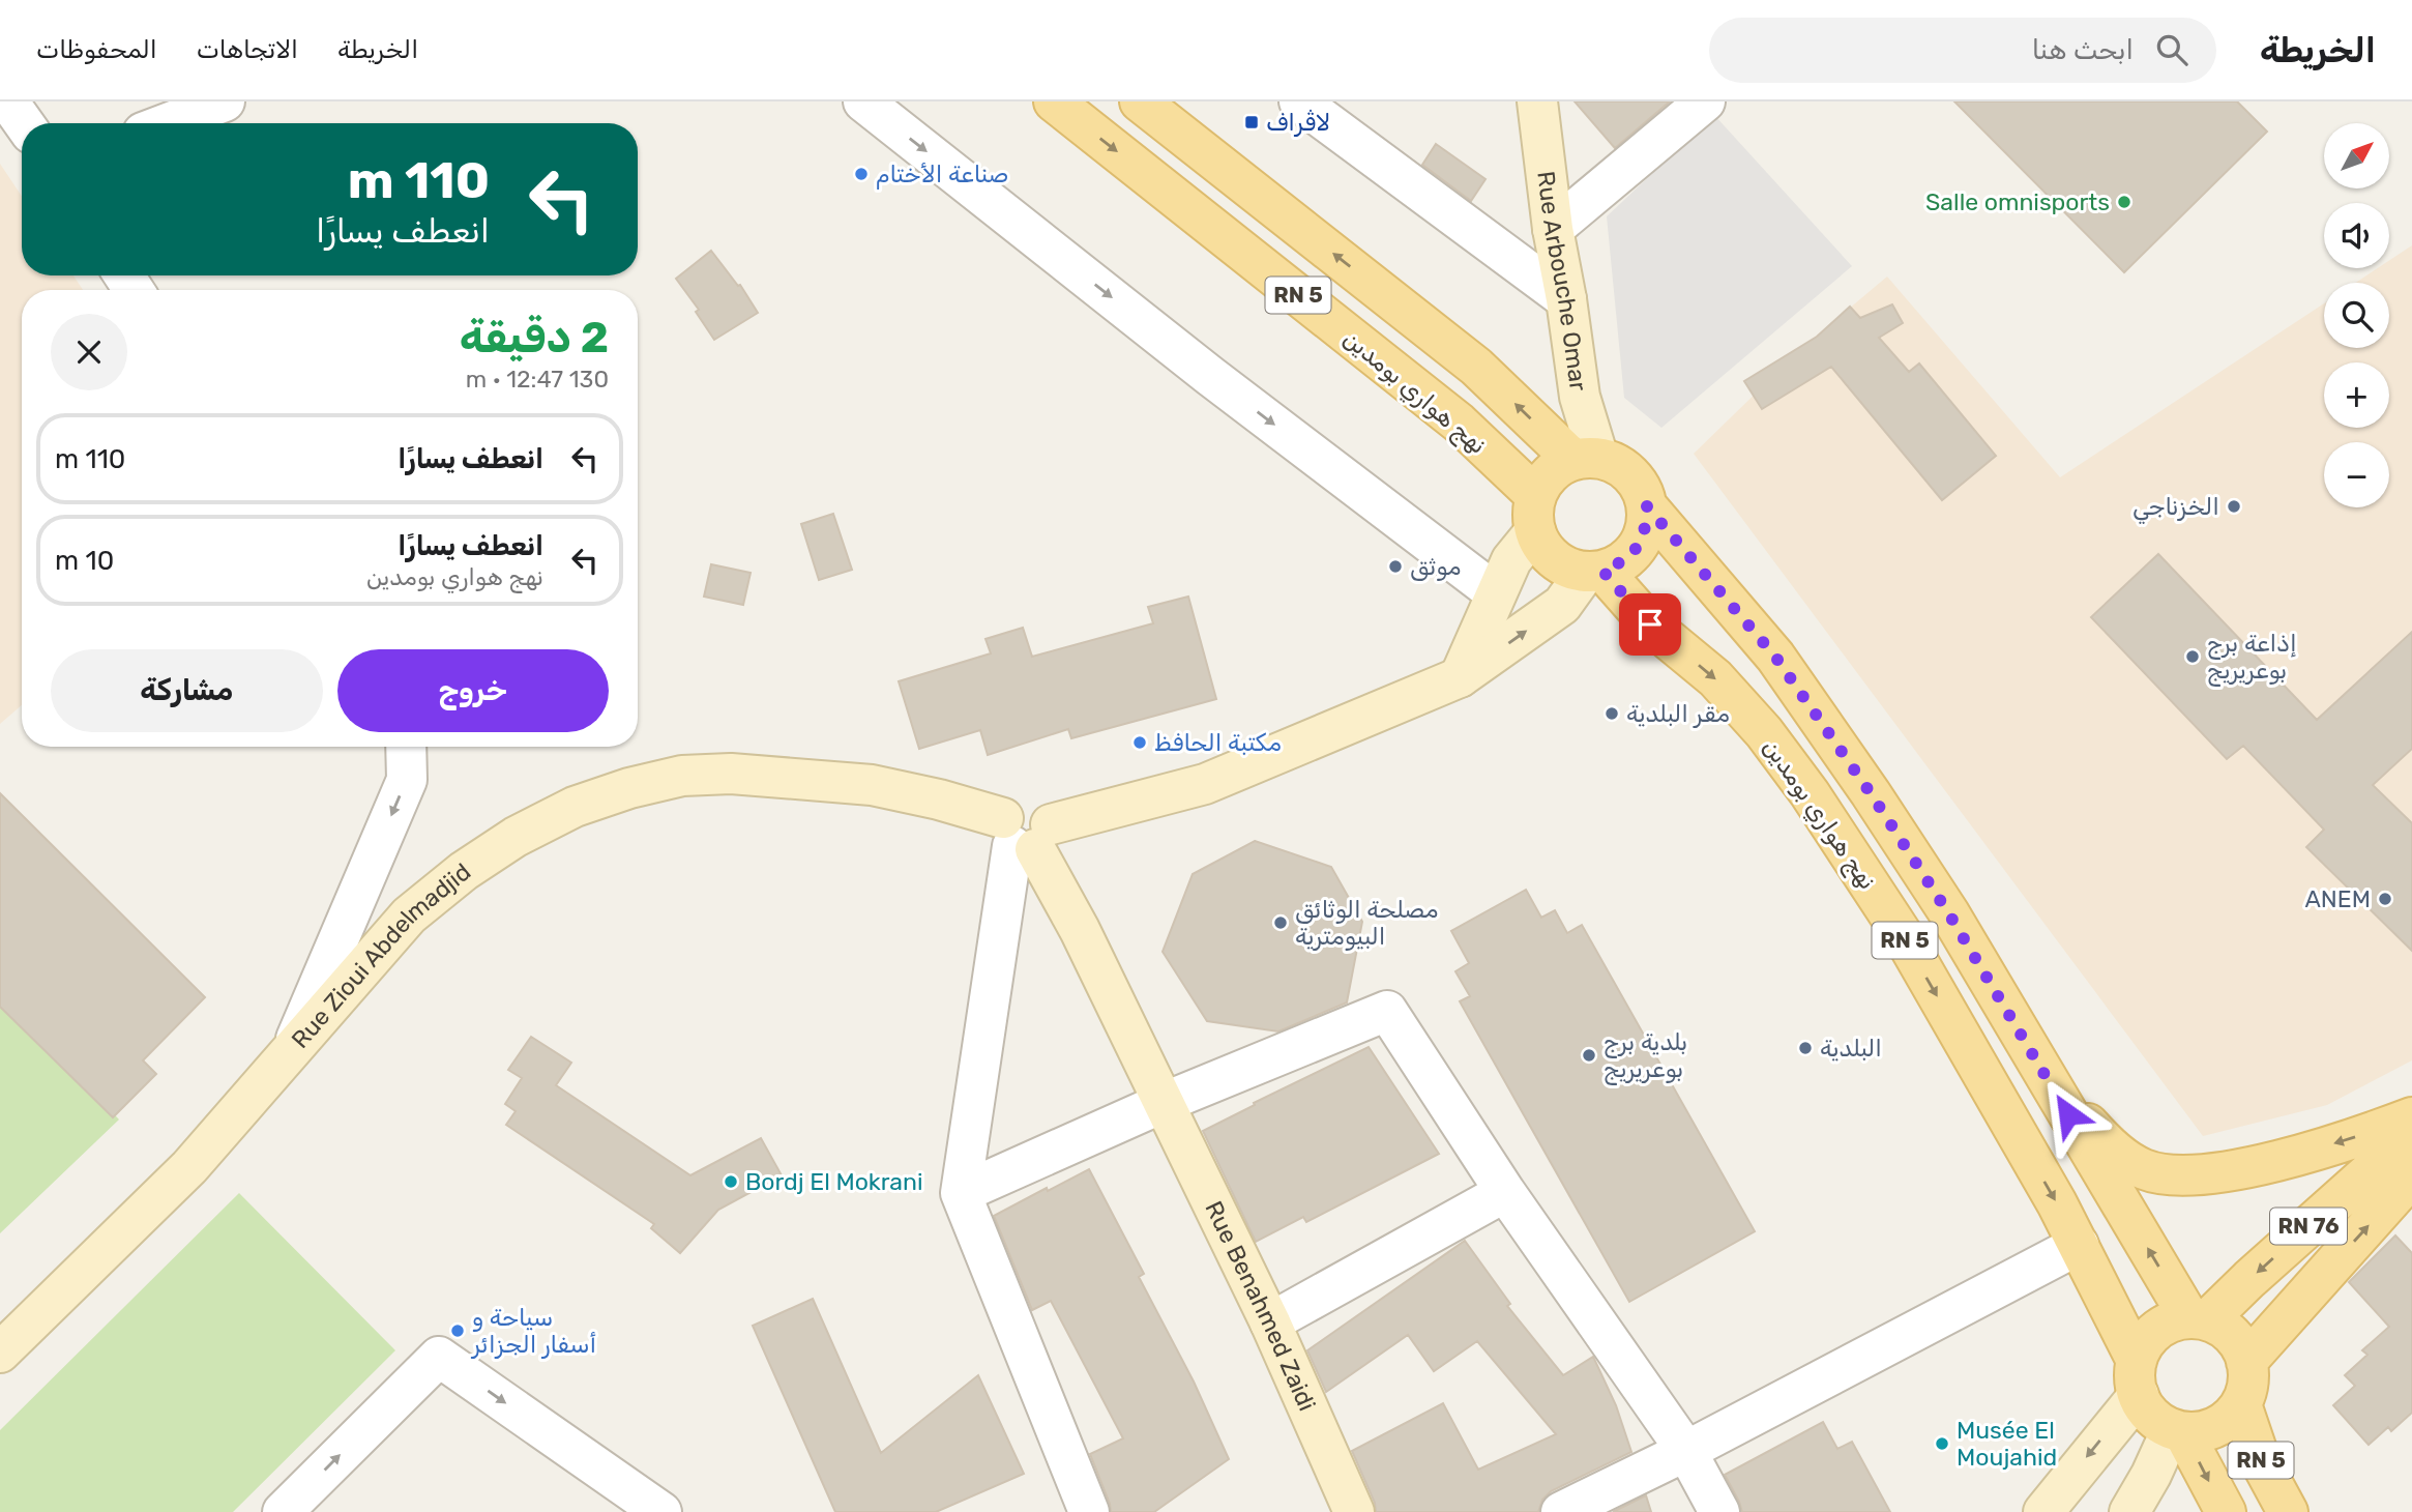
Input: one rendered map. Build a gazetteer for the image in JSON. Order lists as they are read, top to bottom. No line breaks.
{"streets":{"main road":["Rue Arbouche Omar","RN 5","نهج هواري بومدين","Rue Zioui Abdelmadjid","RN 76","Rue Benahmed Zaidi"]},"crossings":[["Rue Arbouche Omar","RN 5"],["Rue Arbouche Omar","نهج هواري بومدين"],["RN 5","نهج هواري بومدين"],["RN 5","RN 76"],["نهج هواري بومدين","RN 76"],["Rue Zioui Abdelmadjid","Rue Benahmed Zaidi"]],"places":{"transit":["لاڤراف"],"other":["صناعة الأختام","Salle omnisports","الخزناجي","موثق","إذاعة برج بوعريريج","مقر البلدية","مكتبة الحافظ","ANEM","مصلحة الوثائق البيومترية","البلدية","بلدية برج بوعريريج","Bordj El Mokrani","سياحة و أسفار الجزائر","Musée El Moujahid"]},"north":"top right","page":{"header":"الخريطة","search":"ابحث هنا","nav":["الخريطة","الاتجاهات","المحفوظات"],"map_buttons":["+","−"],"turn":["110 m","انعطف يسارًا"],"heading":["2 دقيقة","130 m · 12:47"],"list":[{"name":"انعطف يسارًا","value":"110 m"},{"name":"انعطف يسارًا","note":"نهج هواري بومدين","value":"10 m"}],"buttons":["خروج","مشاركة"]}}
